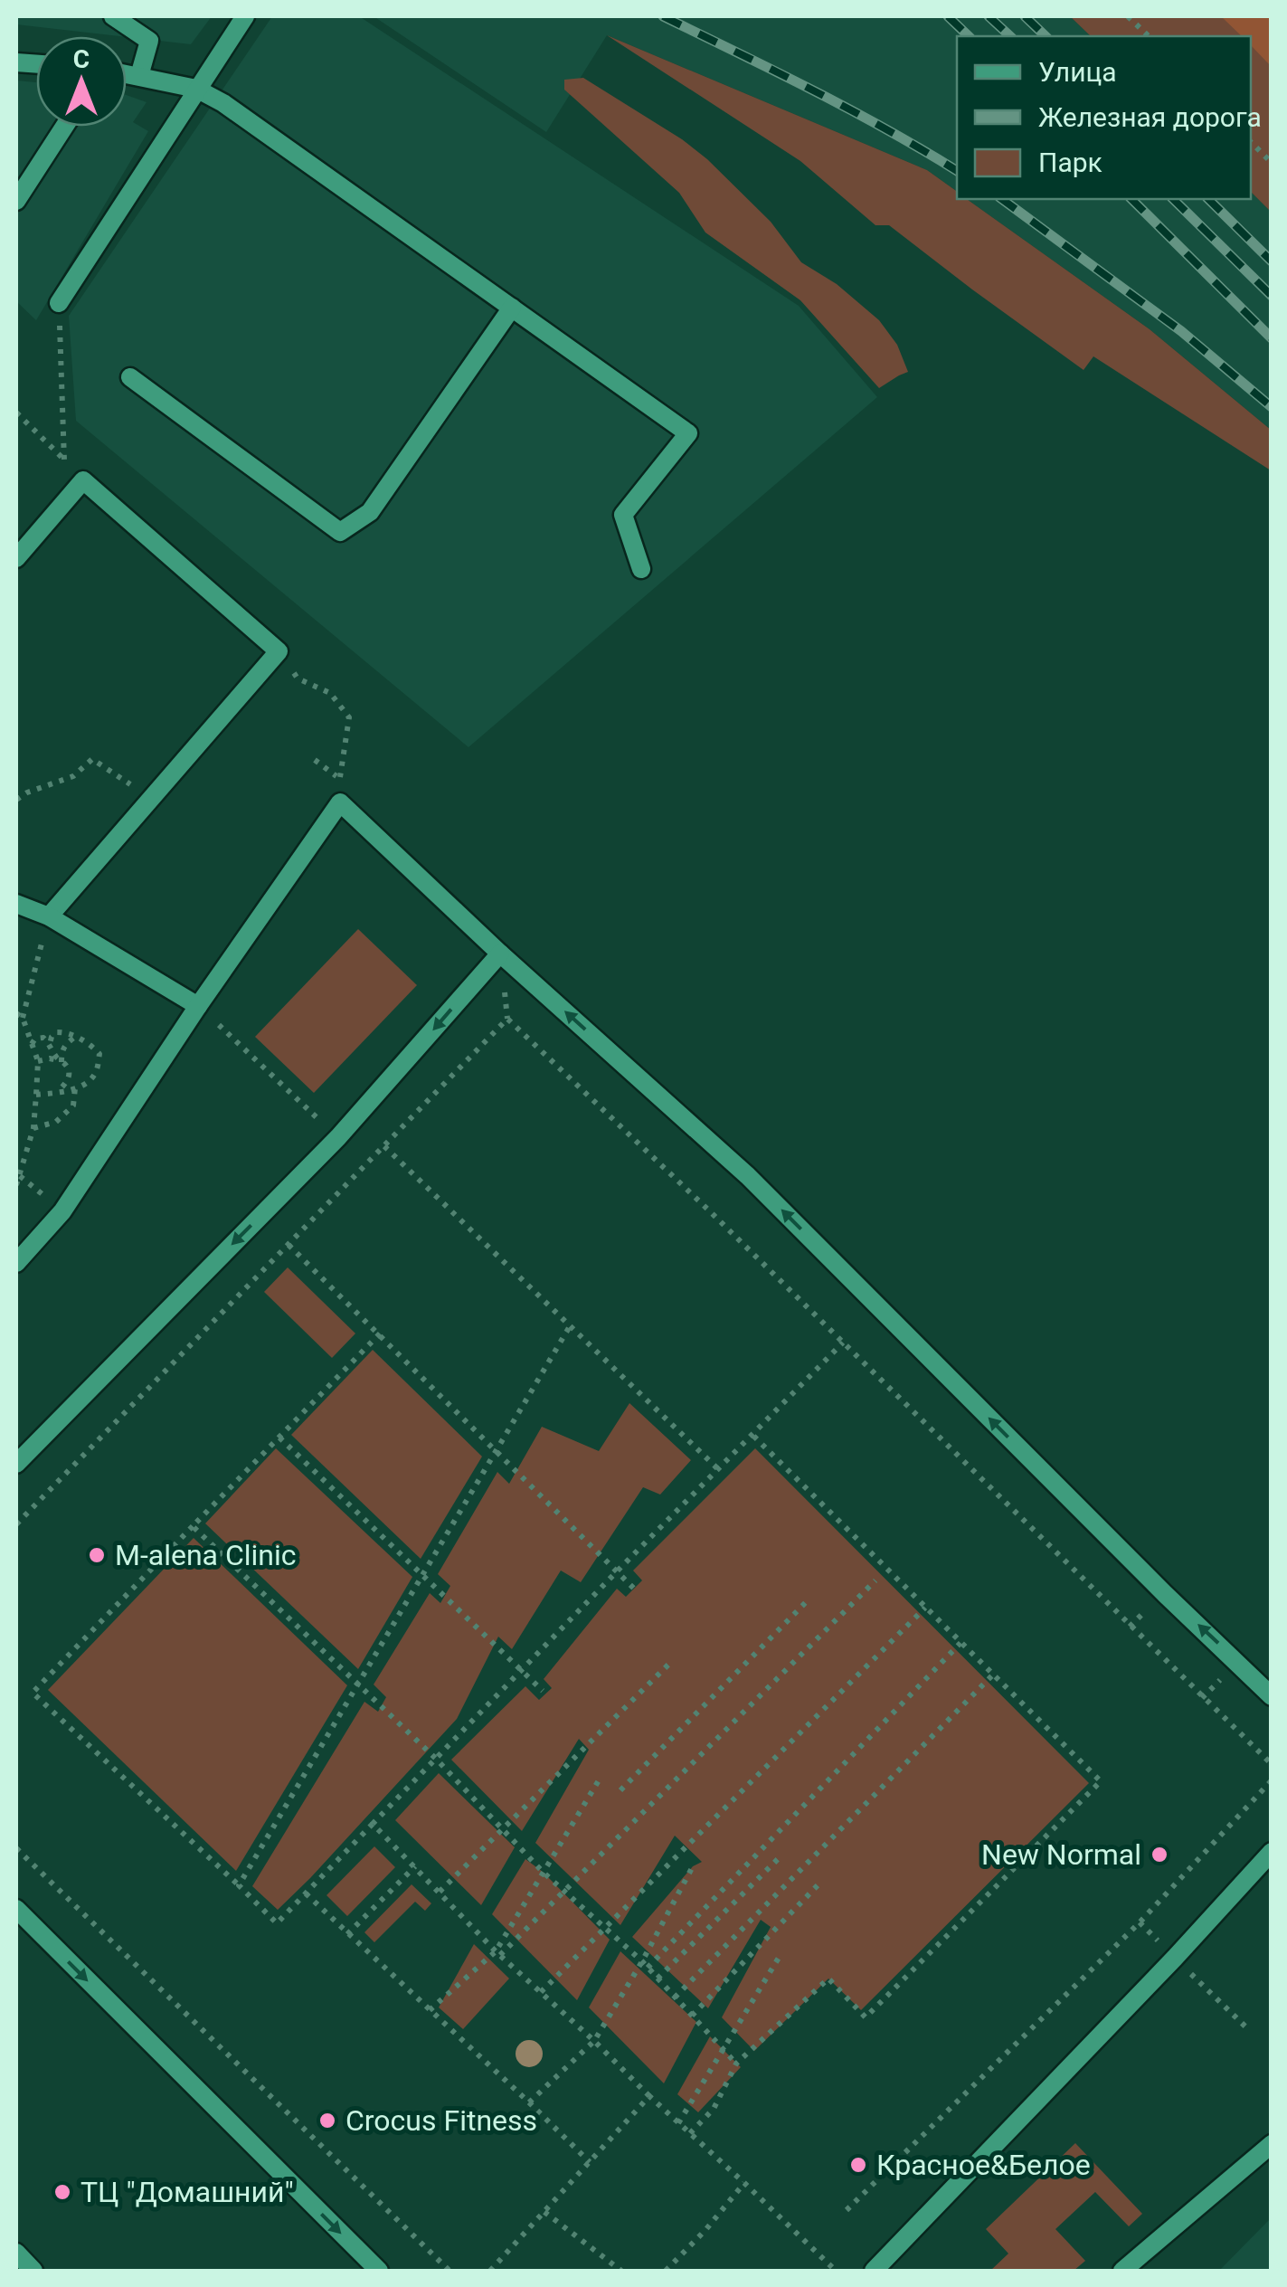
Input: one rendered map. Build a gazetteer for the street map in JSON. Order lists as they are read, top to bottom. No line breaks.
{"places":["M-alena Clinic","New Normal","Crocus Fitness","Красное&Белое","ТЦ \"Домашний\""],"legend":["Улица","Железная дорога","Парк"],"north":"top"}
